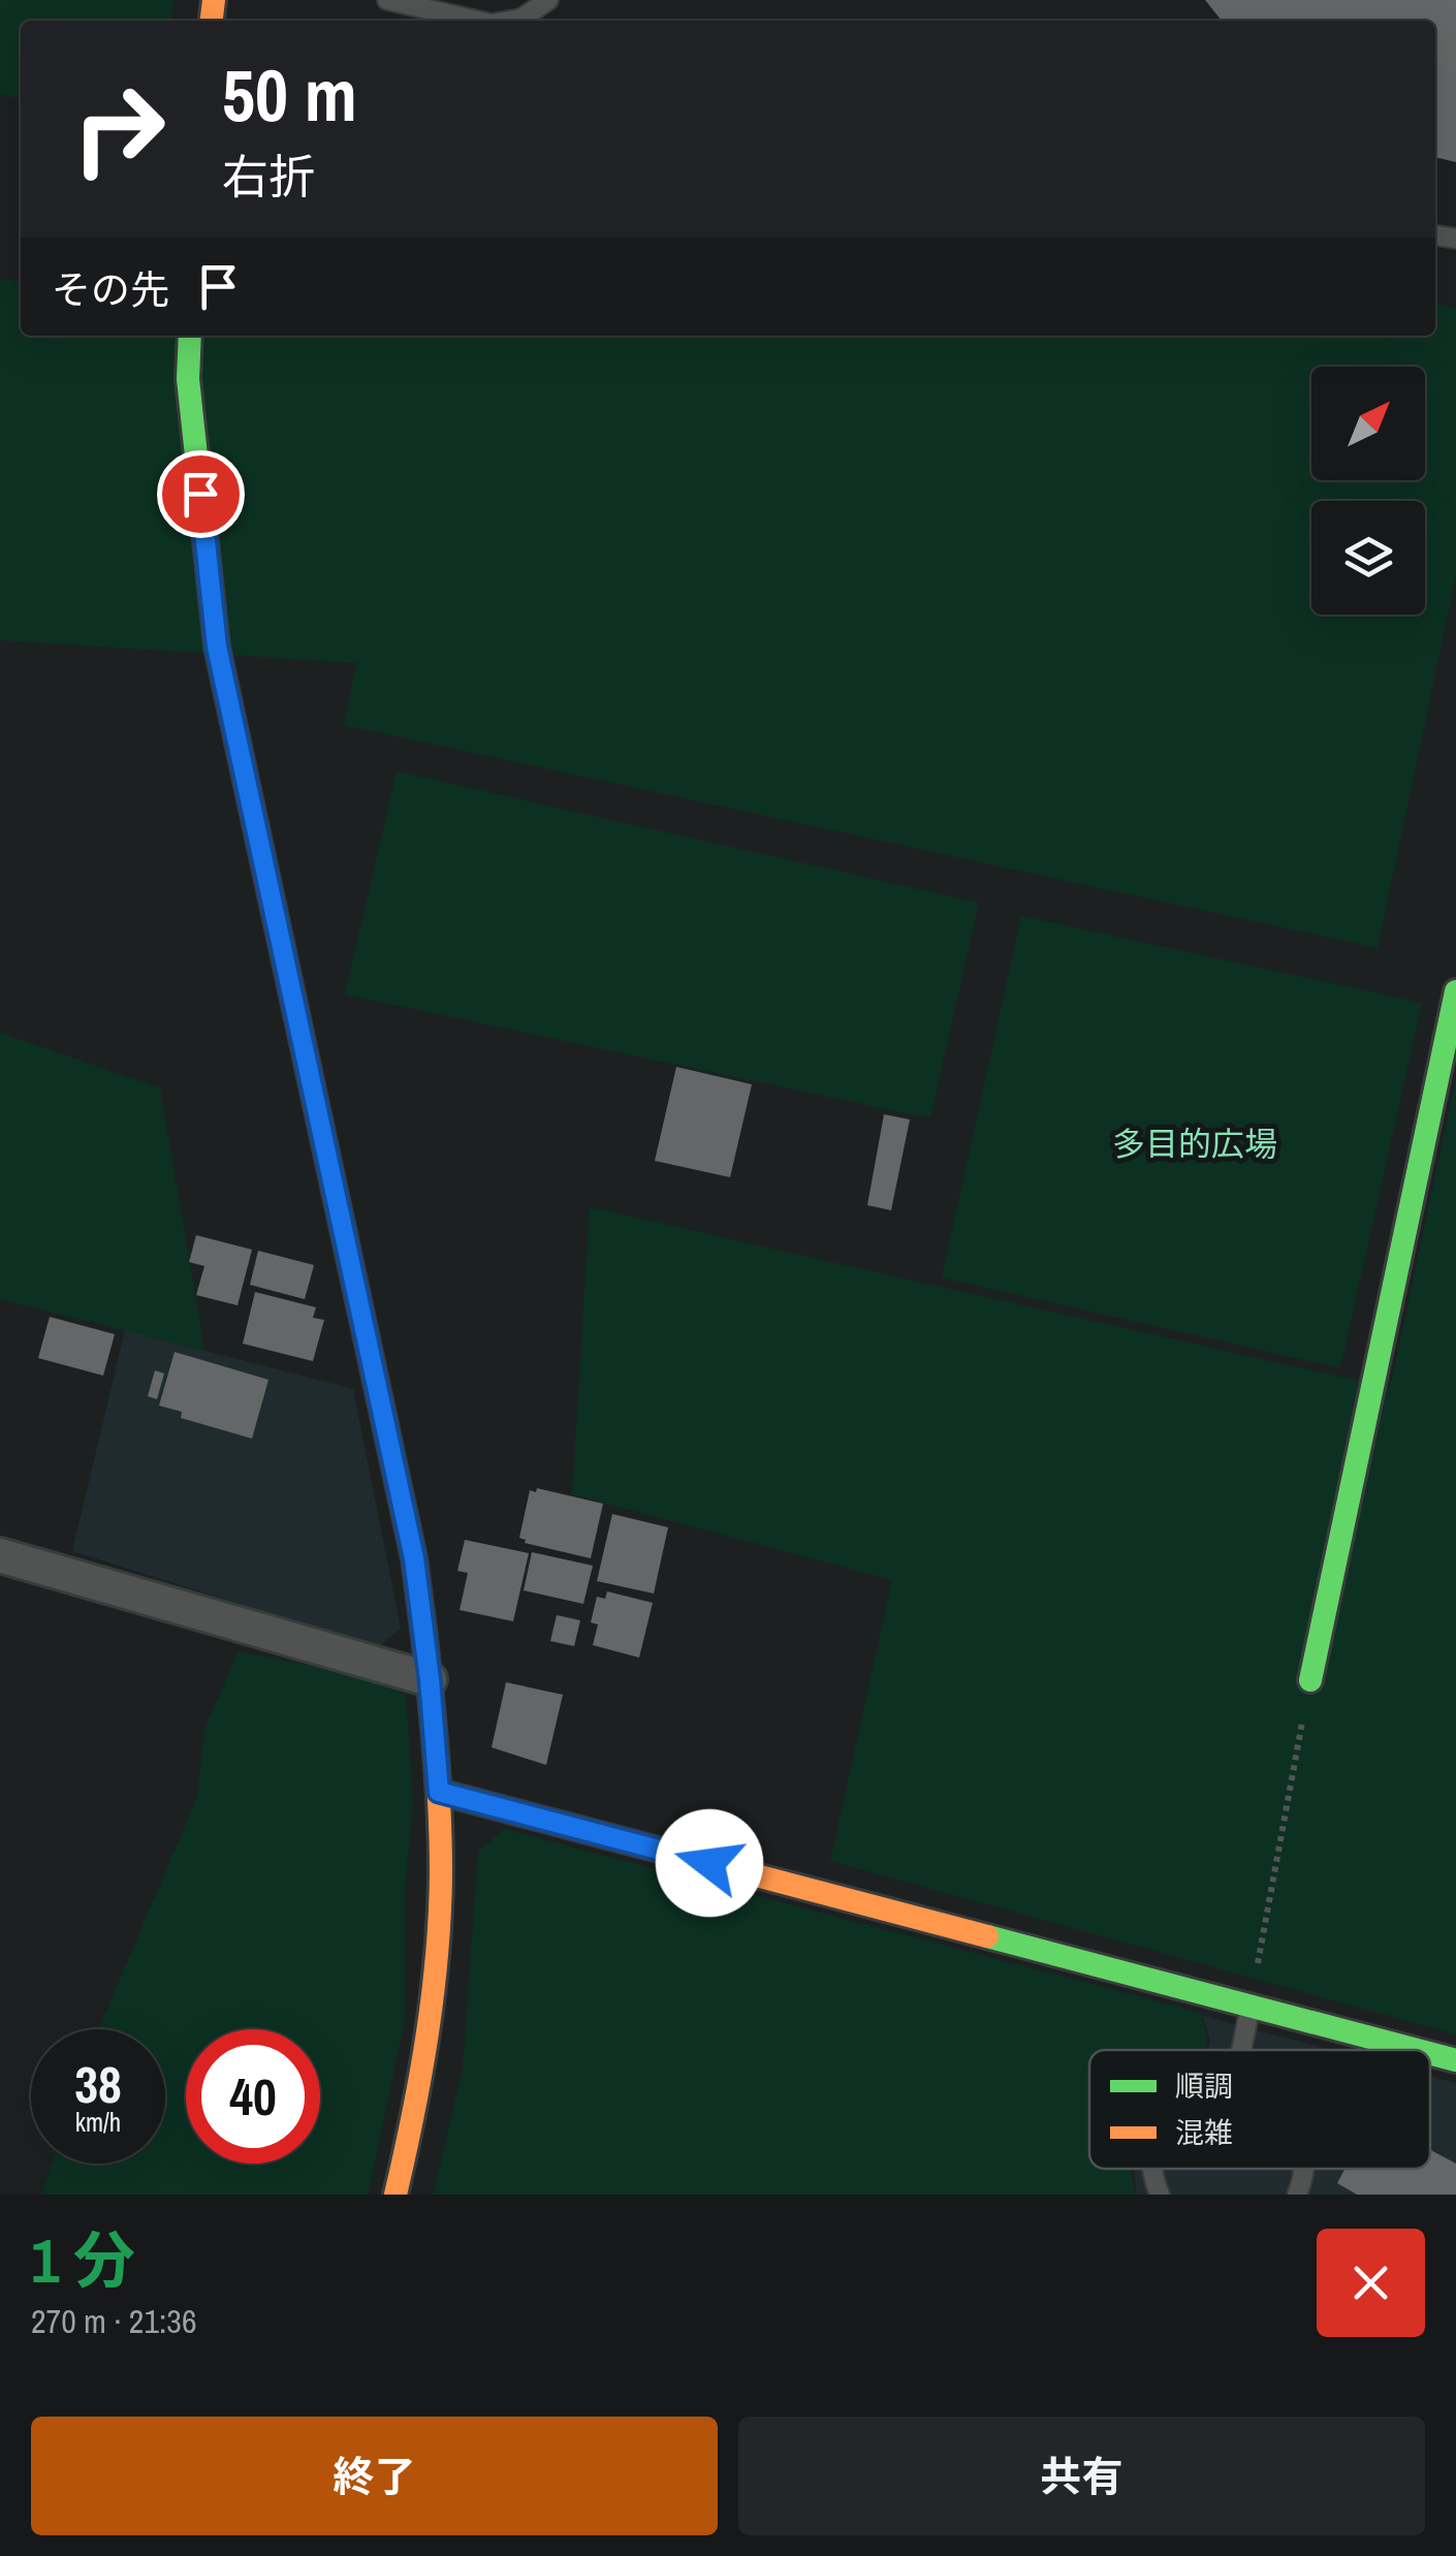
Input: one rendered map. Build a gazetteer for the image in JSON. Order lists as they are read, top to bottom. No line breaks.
{"parks":["多目的広場"],"legend":["順調","混雑"],"north":"top right","page":{"turn":["50 m","右折"],"then":"その先","speed":"38 km/h","limit":"40","heading":["1 分","270 m · 21:36"],"buttons":["終了","共有"]}}
